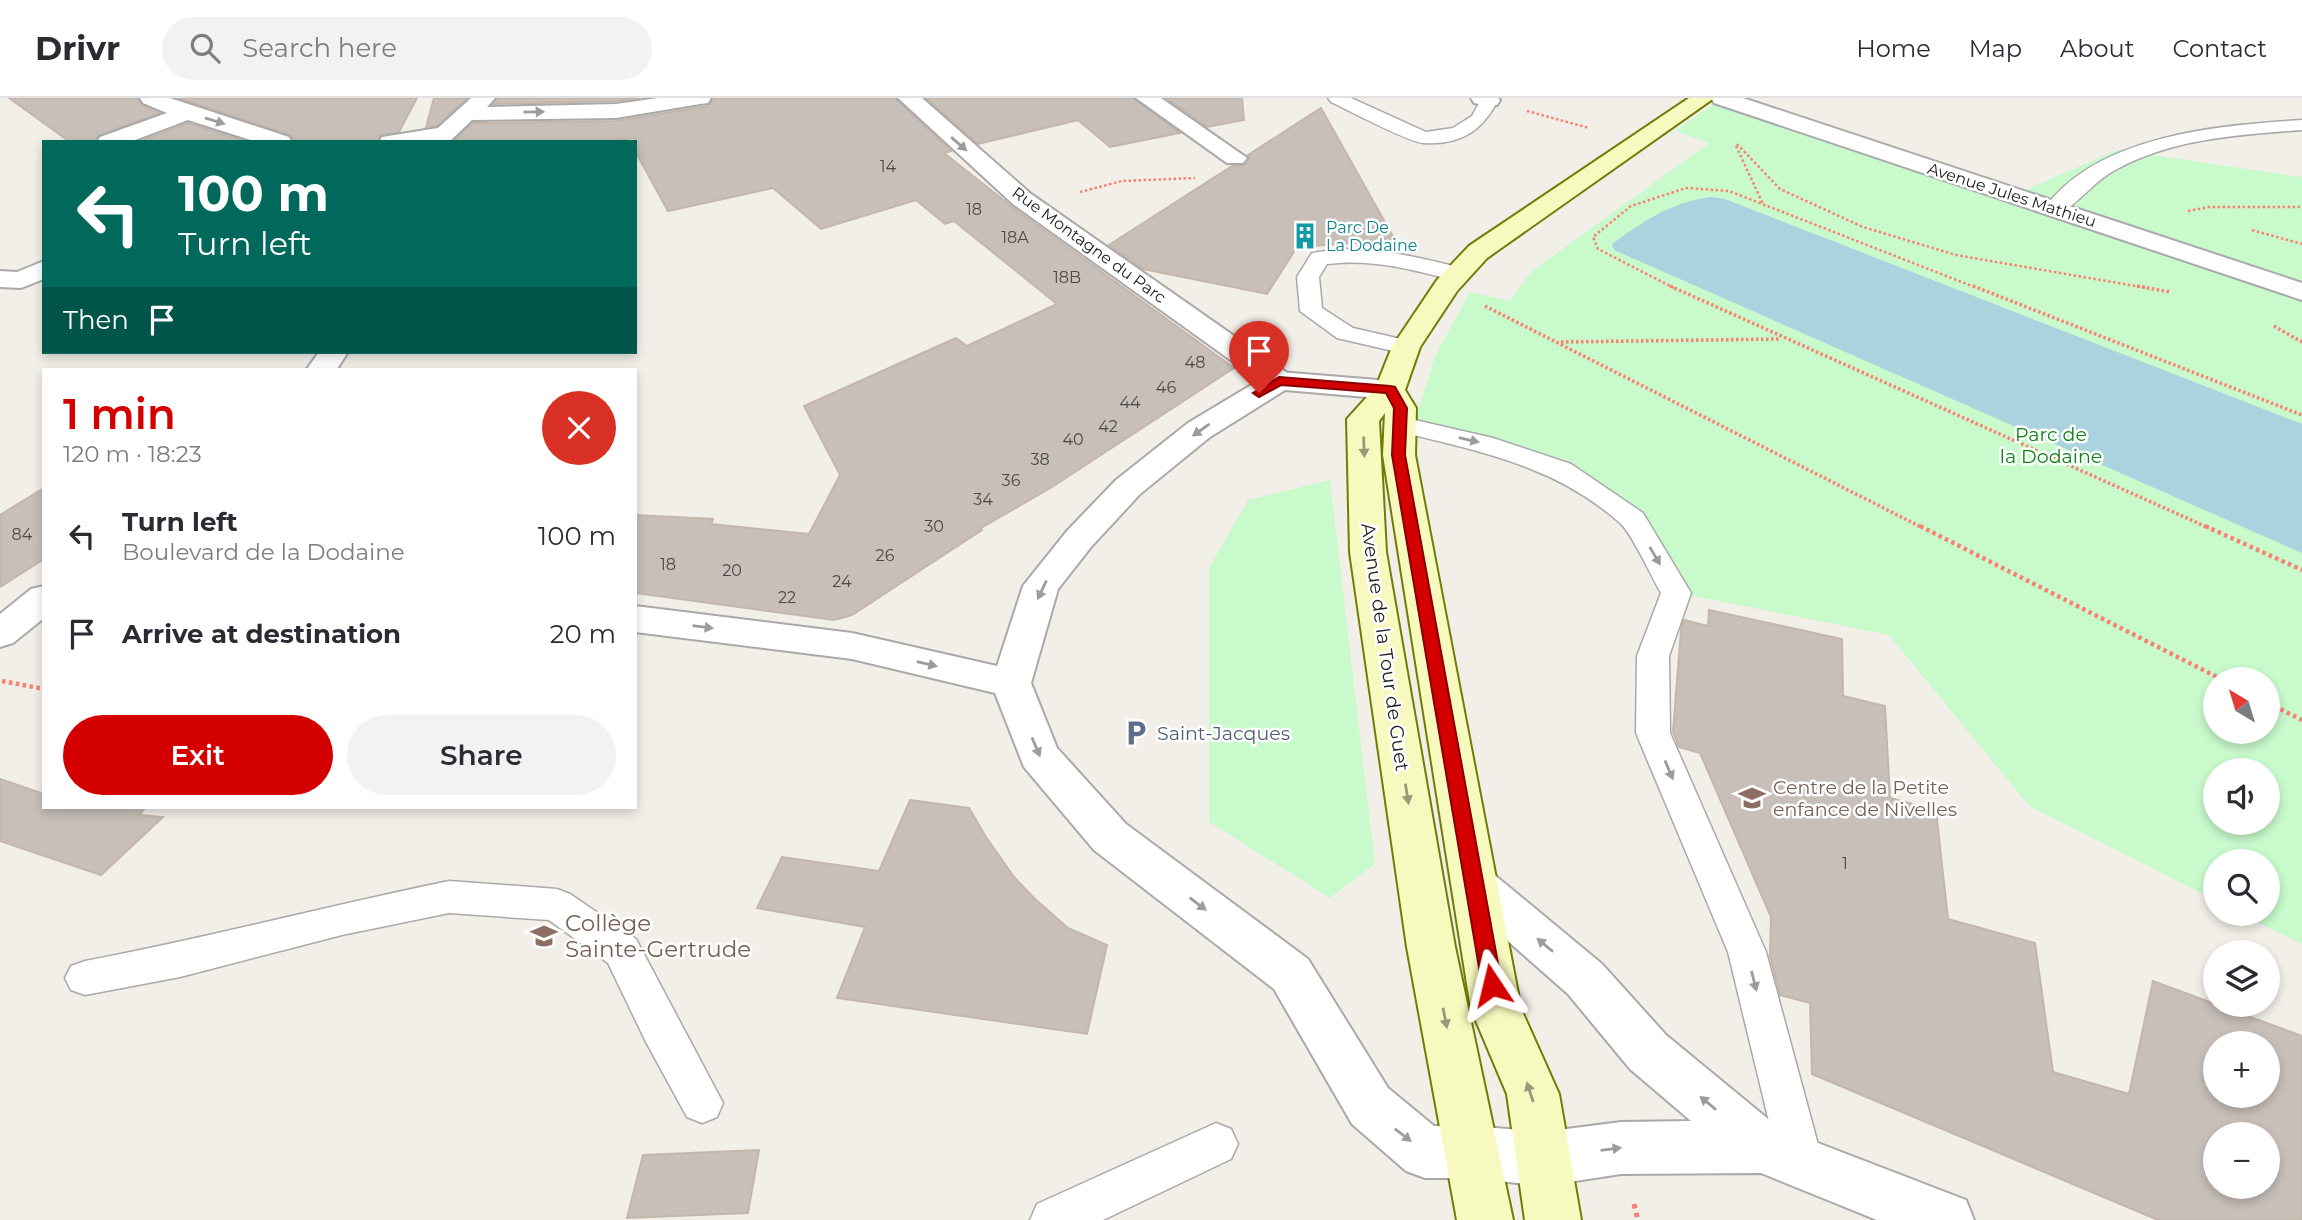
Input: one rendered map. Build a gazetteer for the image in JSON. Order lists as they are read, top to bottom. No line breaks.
{"streets":{"main road":["Avenue de la Tour de Guet"],"street":["Avenue Jules Mathieu","Rue Montagne du Parc"]},"one_way":["Rue Montagne du Parc"],"parks":["Parc de la Dodaine"],"places":{"building":["Parc De La Dodaine"],"parking":["Saint-Jacques"],"school or university":["Centre de la Petite enfance de Nivelles","Collège Sainte-Gertrude"]},"house_numbers":["14","18","18A","18B","48","46","44","42","40","38","36","34","30","84","26","18","20","24","22","1"],"north":"top left","page":{"header":"Drivr","search":"Search here","nav":["Home","Map","About","Contact"],"turn":["100 m","Turn left"],"then":"Then","heading":["1 min","120 m · 18:23"],"list":[{"name":"Turn left","note":"Boulevard de la Dodaine","value":"100 m"},{"name":"Arrive at destination","value":"20 m"}],"map_buttons":["+","−"],"buttons":["Exit","Share"]}}
